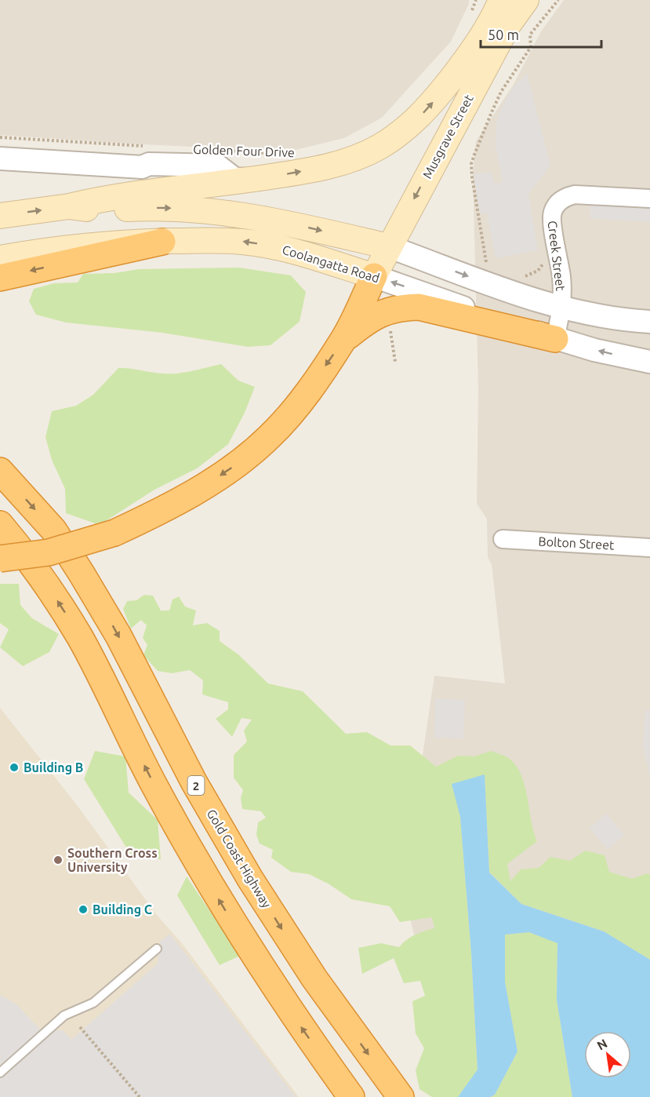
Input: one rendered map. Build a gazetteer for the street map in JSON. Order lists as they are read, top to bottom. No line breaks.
{"streets":{"highway":["2","Gold Coast Highway"],"main road":["Musgrave Street","Golden Four Drive","Coolangatta Road"],"street":["Creek Street","Bolton Street"]},"crossings":[["Musgrave Street","Coolangatta Road"],["Golden Four Drive","Coolangatta Road"],["Creek Street","Coolangatta Road"]],"one_way":["Musgrave Street","Golden Four Drive"],"places":["Building B","Southern Cross University","Building C"],"scale_bar":"50 m","north":"top left"}
